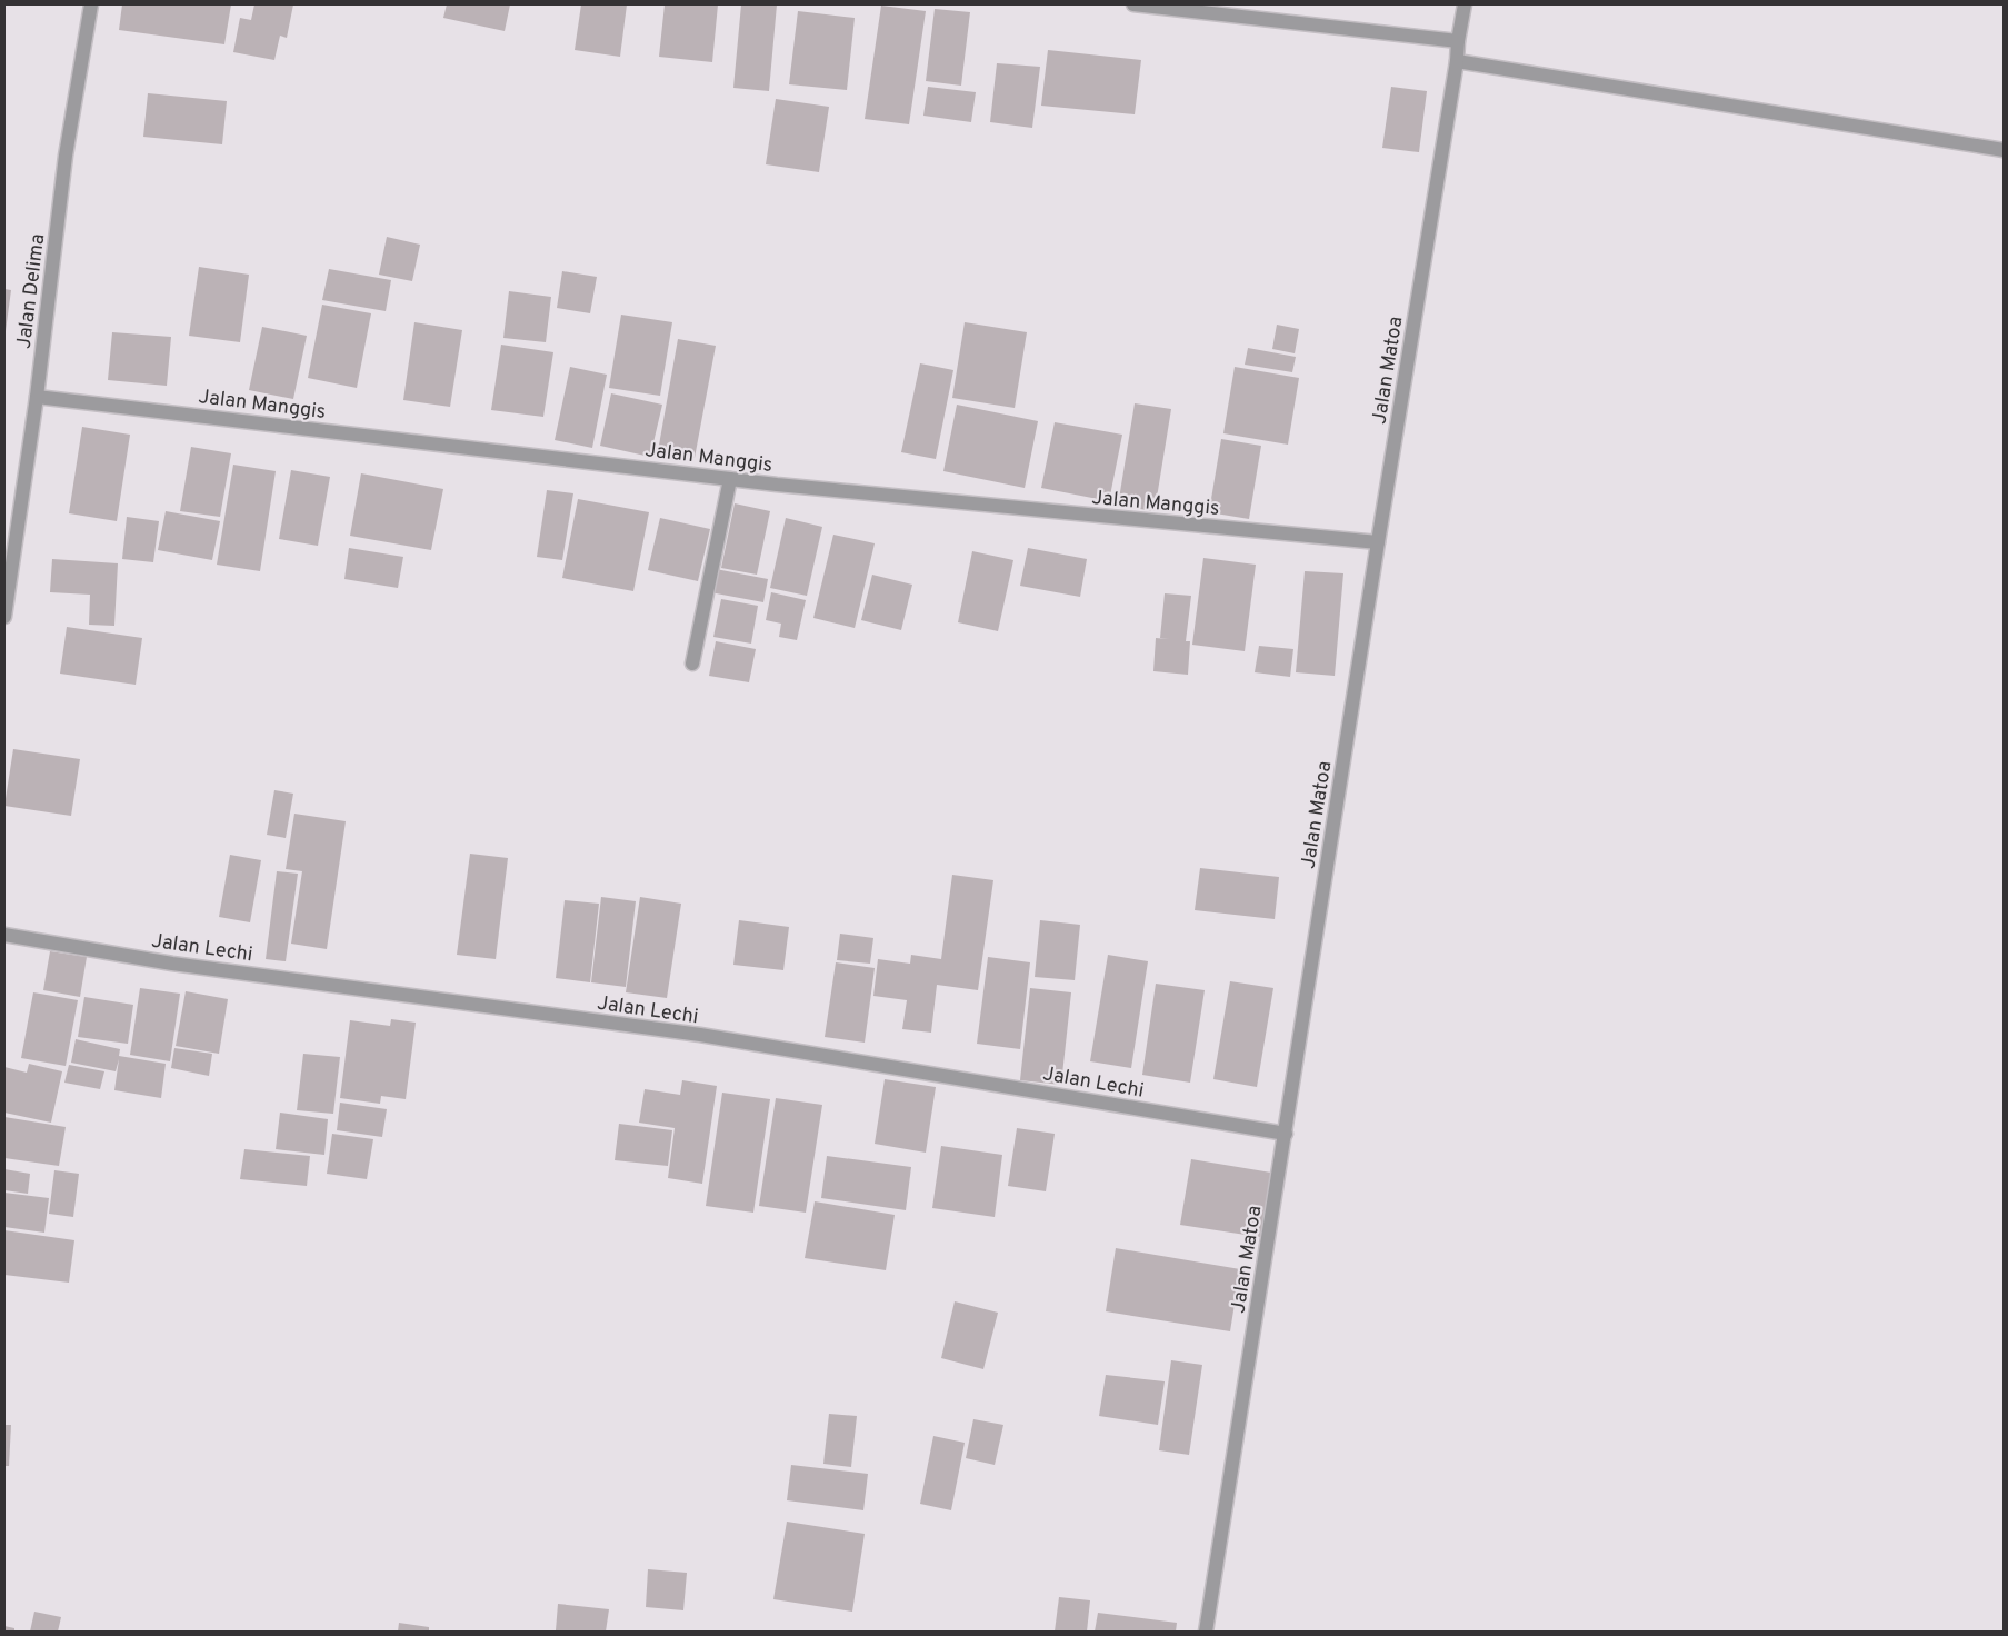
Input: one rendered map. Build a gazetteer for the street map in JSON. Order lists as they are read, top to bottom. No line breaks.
{"streets":{"street":["Jalan Delima","Jalan Matoa","Jalan Manggis","Jalan Lechi"]},"crossings":[["Jalan Delima","Jalan Manggis"],["Jalan Matoa","Jalan Manggis"],["Jalan Matoa","Jalan Lechi"]]}
